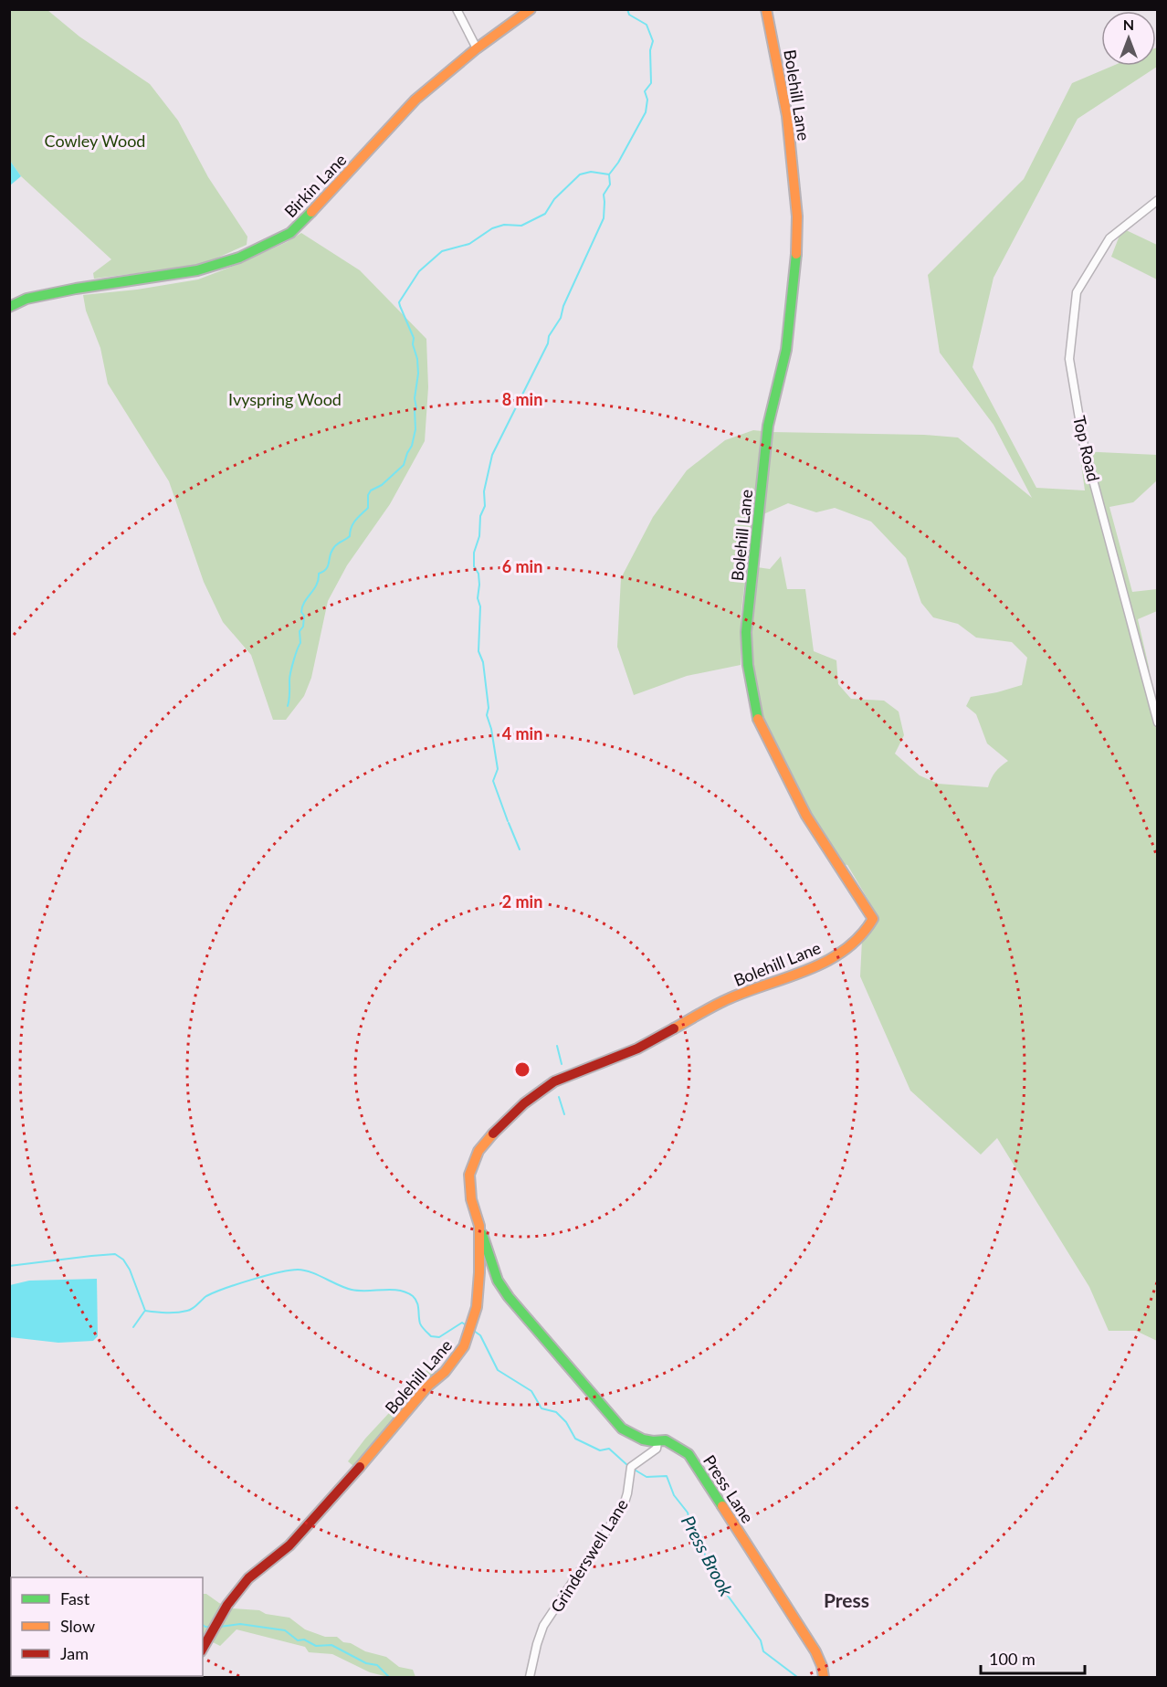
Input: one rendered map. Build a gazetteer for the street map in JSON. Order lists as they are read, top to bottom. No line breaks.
{"streets":{"street":["Bolehill Lane","Birkin Lane","Top Road","Press Lane","Grinderswell Lane"]},"crossings":[["Bolehill Lane","Press Lane"],["Press Lane","Grinderswell Lane"]],"districts":["Press"],"water":["Press Brook"],"parks":["Cowley Wood","Ivyspring Wood"],"legend":["Fast","Slow","Jam"],"scale_bar":"100 m","north":"top","rings":["8 min","6 min","4 min","2 min"]}
